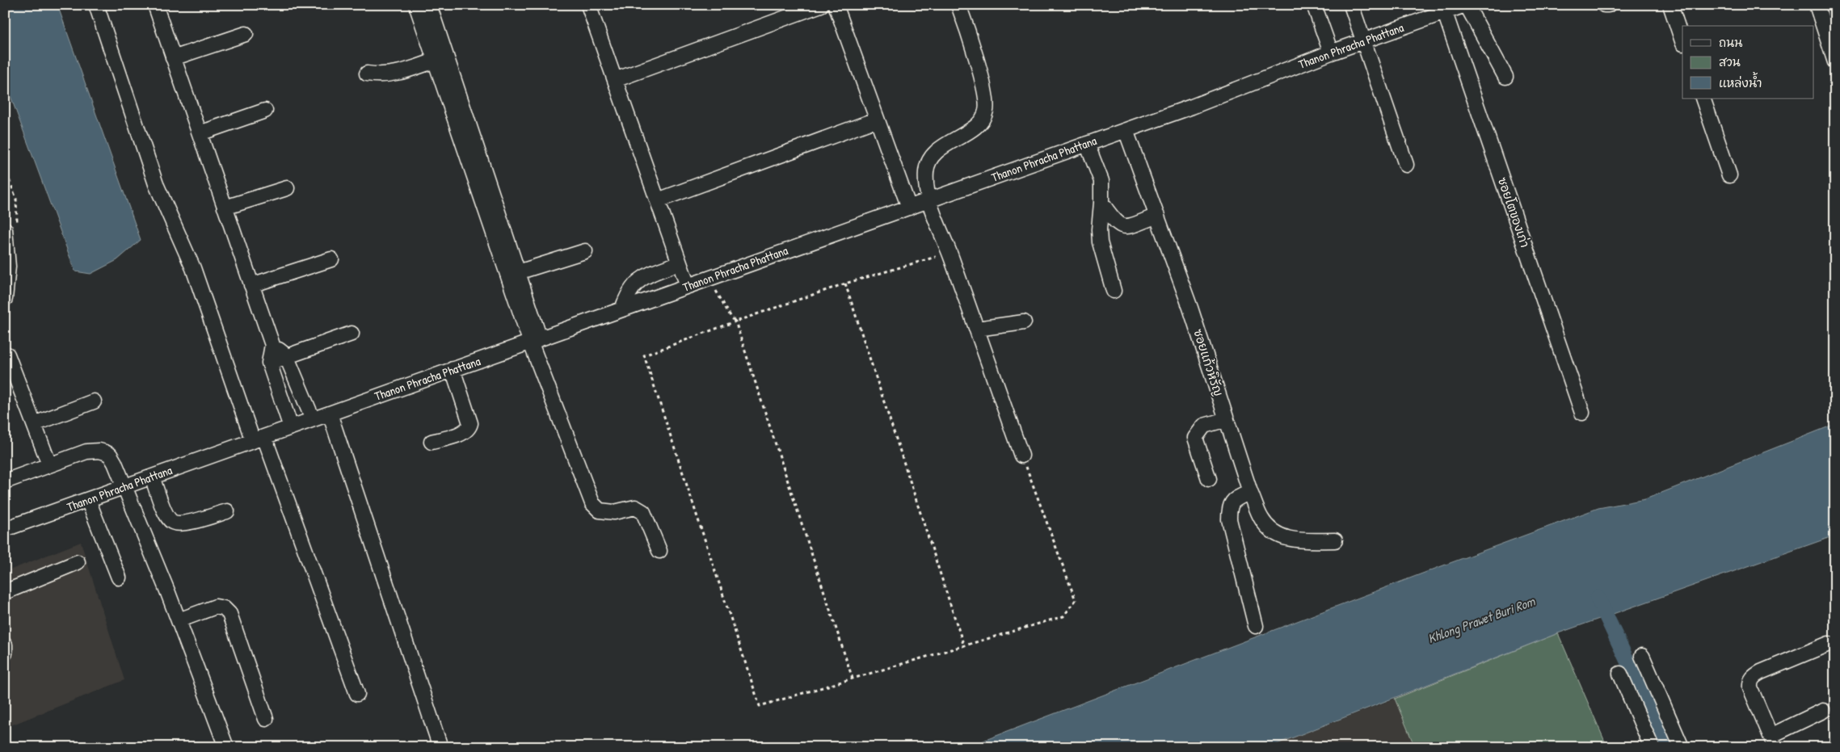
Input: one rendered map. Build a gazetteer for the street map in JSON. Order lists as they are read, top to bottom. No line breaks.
{"streets":{"street":["Thanon Phracha Phattana","ซอยโตของเก่า","ซอยแก้วหิรัญ"]},"crossings":[["Thanon Phracha Phattana","ซอยโตของเก่า"],["Thanon Phracha Phattana","ซอยแก้วหิรัญ"]],"water":["Khlong Prawet Buri Rom"],"legend":["ถนน","สวน","แหล่งน้ำ"]}
